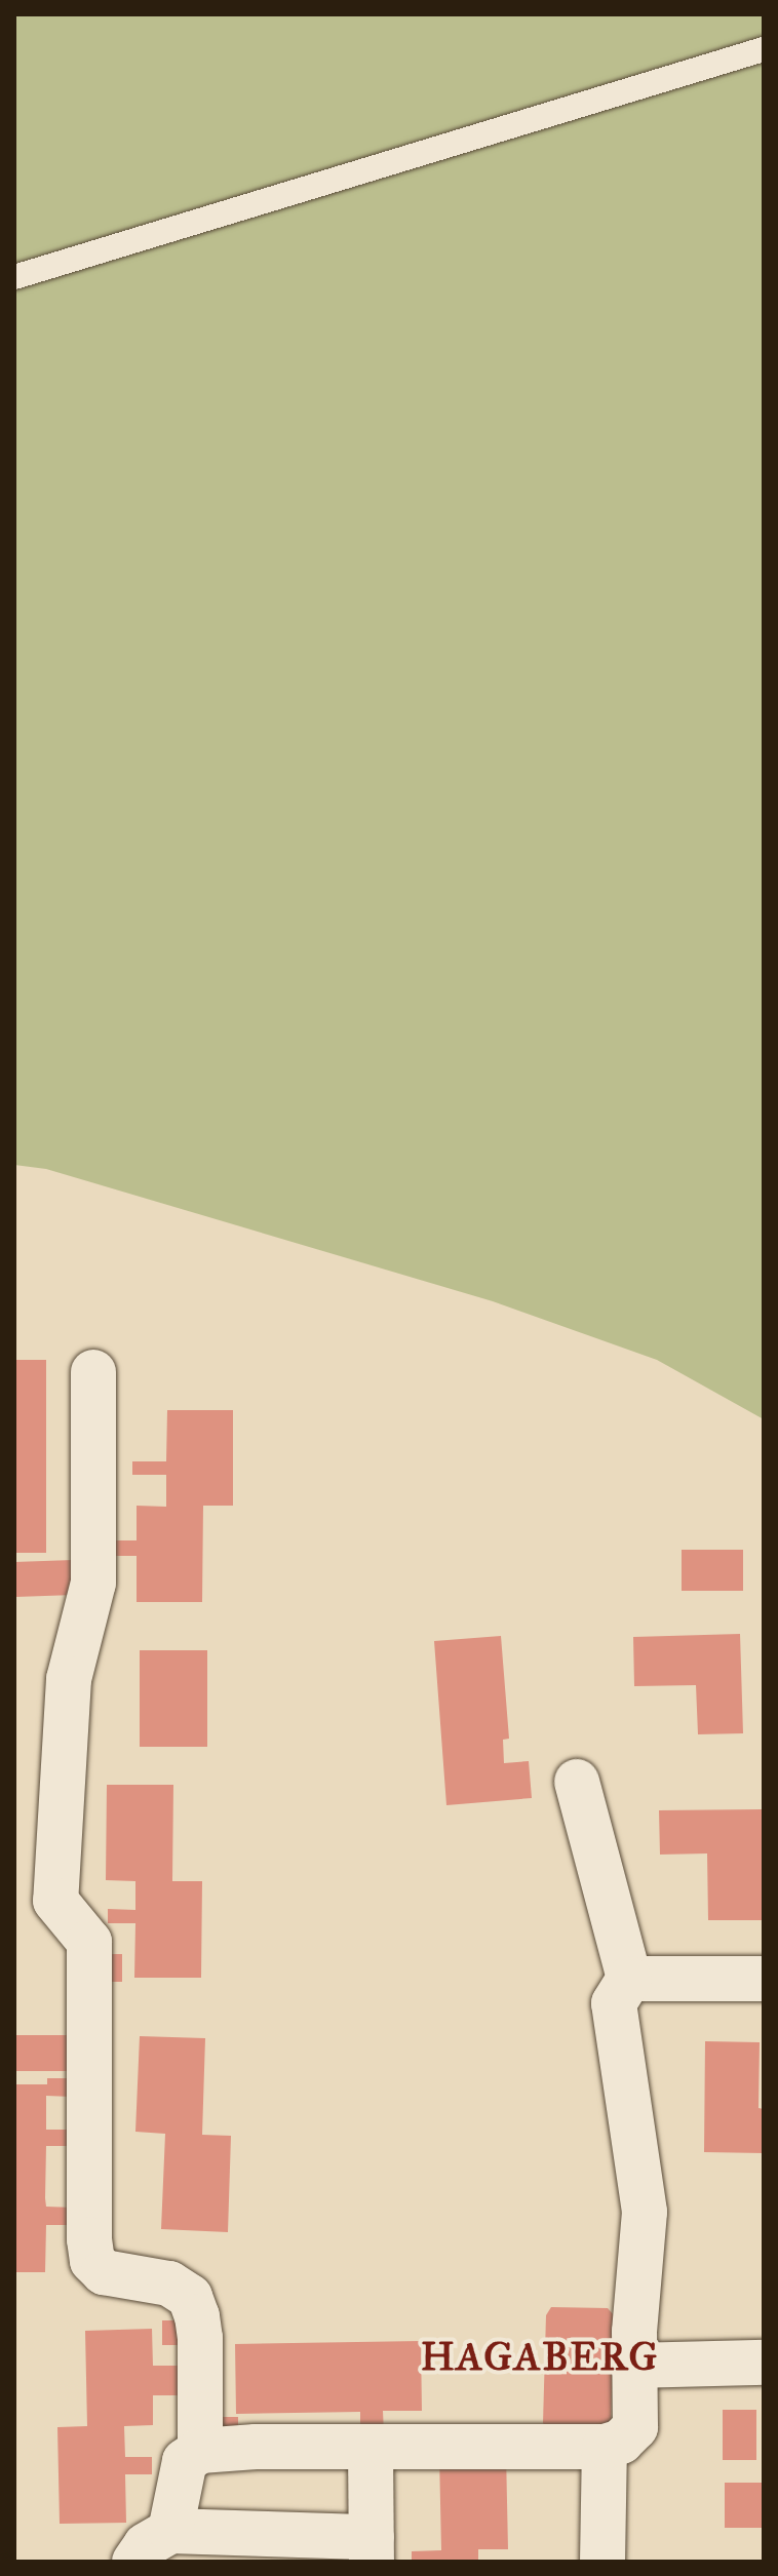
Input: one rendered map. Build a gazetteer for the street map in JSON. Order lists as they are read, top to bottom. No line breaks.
{"districts":["HAGABERG"]}
